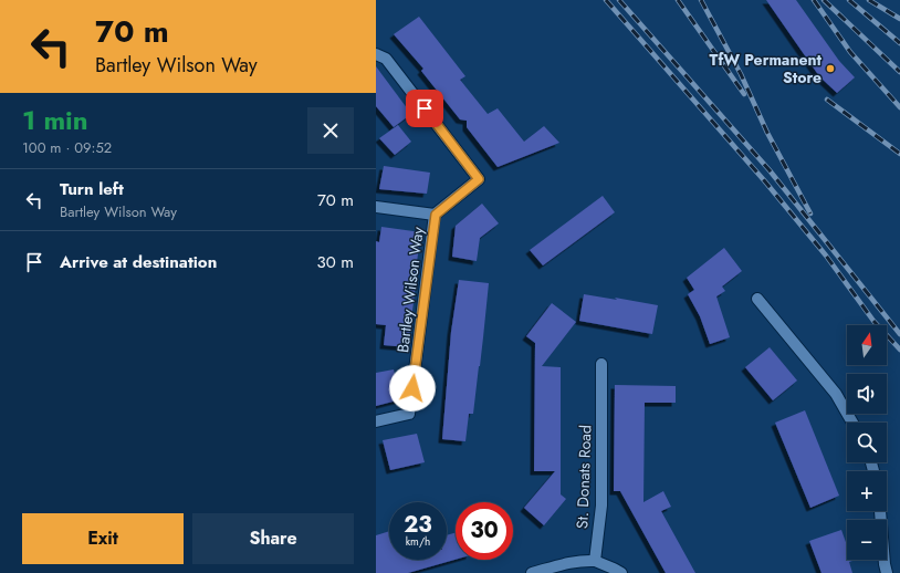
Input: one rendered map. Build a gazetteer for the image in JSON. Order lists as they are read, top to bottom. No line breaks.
{"streets":{"street":["Bartley Wilson Way","St. Donats Road"]},"places":["TfW Permanent Store"],"north":"top","page":{"turn":["70 m","Bartley Wilson Way"],"heading":["1 min","100 m · 09:52"],"list":[{"name":"Turn left","note":"Bartley Wilson Way","value":"70 m"},{"name":"Arrive at destination","value":"30 m"}],"map_buttons":["+","−"],"speed":"23 km/h","limit":"30","buttons":["Exit","Share"]}}
